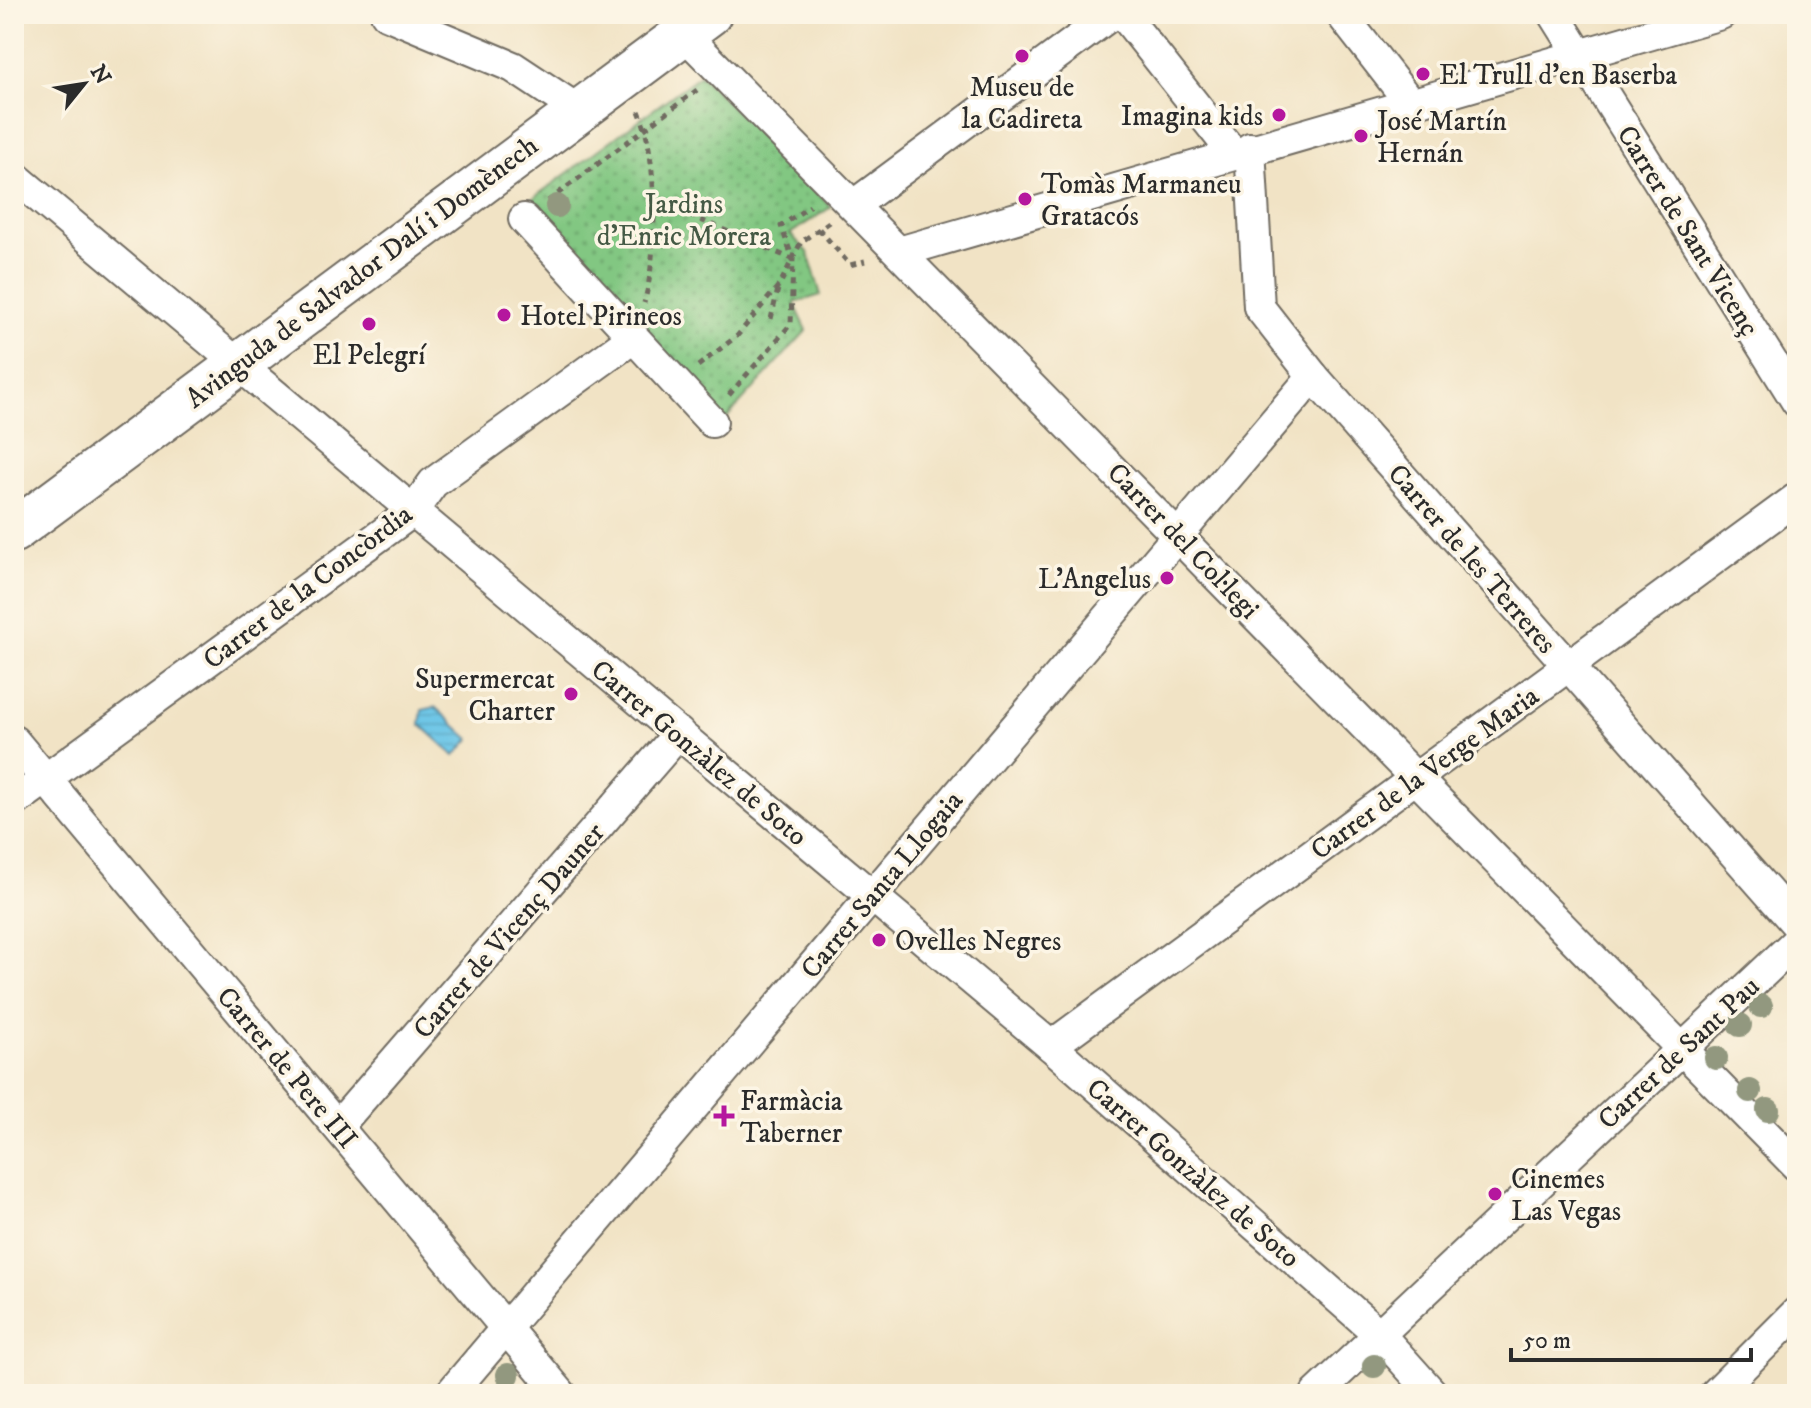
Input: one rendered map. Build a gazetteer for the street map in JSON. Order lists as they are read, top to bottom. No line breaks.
{"streets":{"main road":["Avinguda de Salvador Dalí i Domènech"],"street":["Carrer de Sant Vicenç","Carrer del Col·legi","Carrer de les Terreres","Carrer de la Concòrdia","Carrer Gonzàlez de Soto","Carrer de la Verge Maria","Carrer Santa Llogaia","Carrer de Vicenç Dauner","Carrer de Sant Pau","Carrer de Pere III"]},"crossings":[["Avinguda de Salvador Dalí i Domènech","Carrer del Col·legi"],["Avinguda de Salvador Dalí i Domènech","Carrer Gonzàlez de Soto"],["Carrer del Col·legi","Carrer de la Verge Maria"],["Carrer del Col·legi","Carrer Santa Llogaia"],["Carrer del Col·legi","Carrer de Sant Pau"],["Carrer de les Terreres","Carrer de la Verge Maria"],["Carrer de les Terreres","Carrer Santa Llogaia"],["Carrer de la Concòrdia","Carrer Gonzàlez de Soto"],["Carrer de la Concòrdia","Carrer de Pere III"],["Carrer Gonzàlez de Soto","Carrer de la Verge Maria"],["Carrer Gonzàlez de Soto","Carrer Santa Llogaia"],["Carrer Gonzàlez de Soto","Carrer de Vicenç Dauner"],["Carrer Gonzàlez de Soto","Carrer de Sant Pau"],["Carrer Santa Llogaia","Carrer de Pere III"],["Carrer de Vicenç Dauner","Carrer de Pere III"]],"parks":["Jardins d'Enric Morera"],"places":{"other":["Museu de la Cadireta","El Trull d'en Baserba","Imagina kids","José Martín Hernán","Tomàs Marmaneu Gratacós","Hotel Pirineos","El Pelegrí","L'Angelus","Supermercat Charter","Ovelles Negres","Cinemes Las Vegas"],"health":["Farmàcia Taberner"]},"scale_bar":"50 m","north":"top right"}
